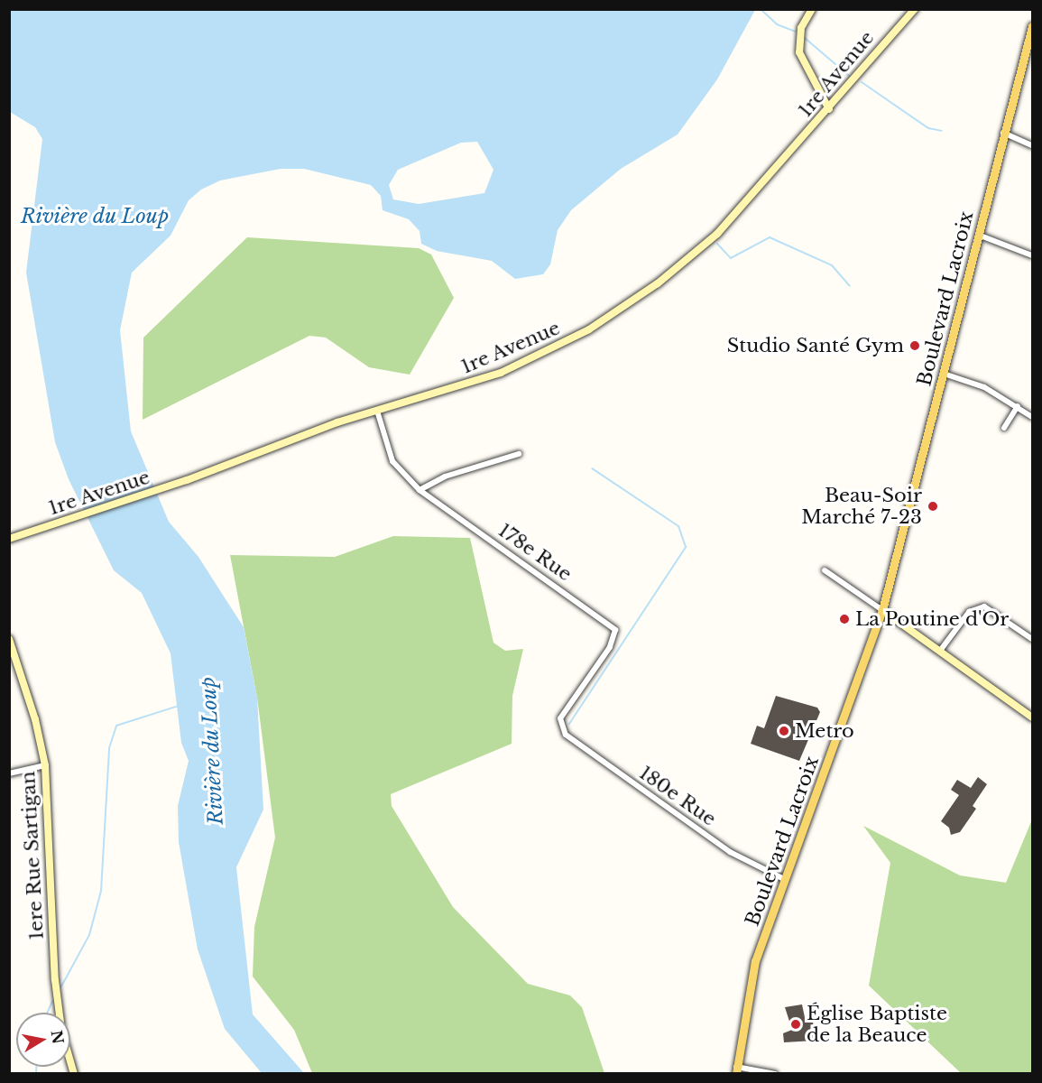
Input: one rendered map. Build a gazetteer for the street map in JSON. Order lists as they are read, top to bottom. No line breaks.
{"streets":{"main road":["1re Avenue","Boulevard Lacroix","1ere Rue Sartigan"],"street":["178e Rue","180e Rue"]},"crossings":[["1re Avenue","178e Rue"],["Boulevard Lacroix","180e Rue"],["178e Rue","180e Rue"]],"water":["Rivière du Loup"],"places":["Studio Santé Gym","Beau-Soir Marché 7-23","La Poutine d'Or","Metro","Église Baptiste de la Beauce"],"north":"right"}
